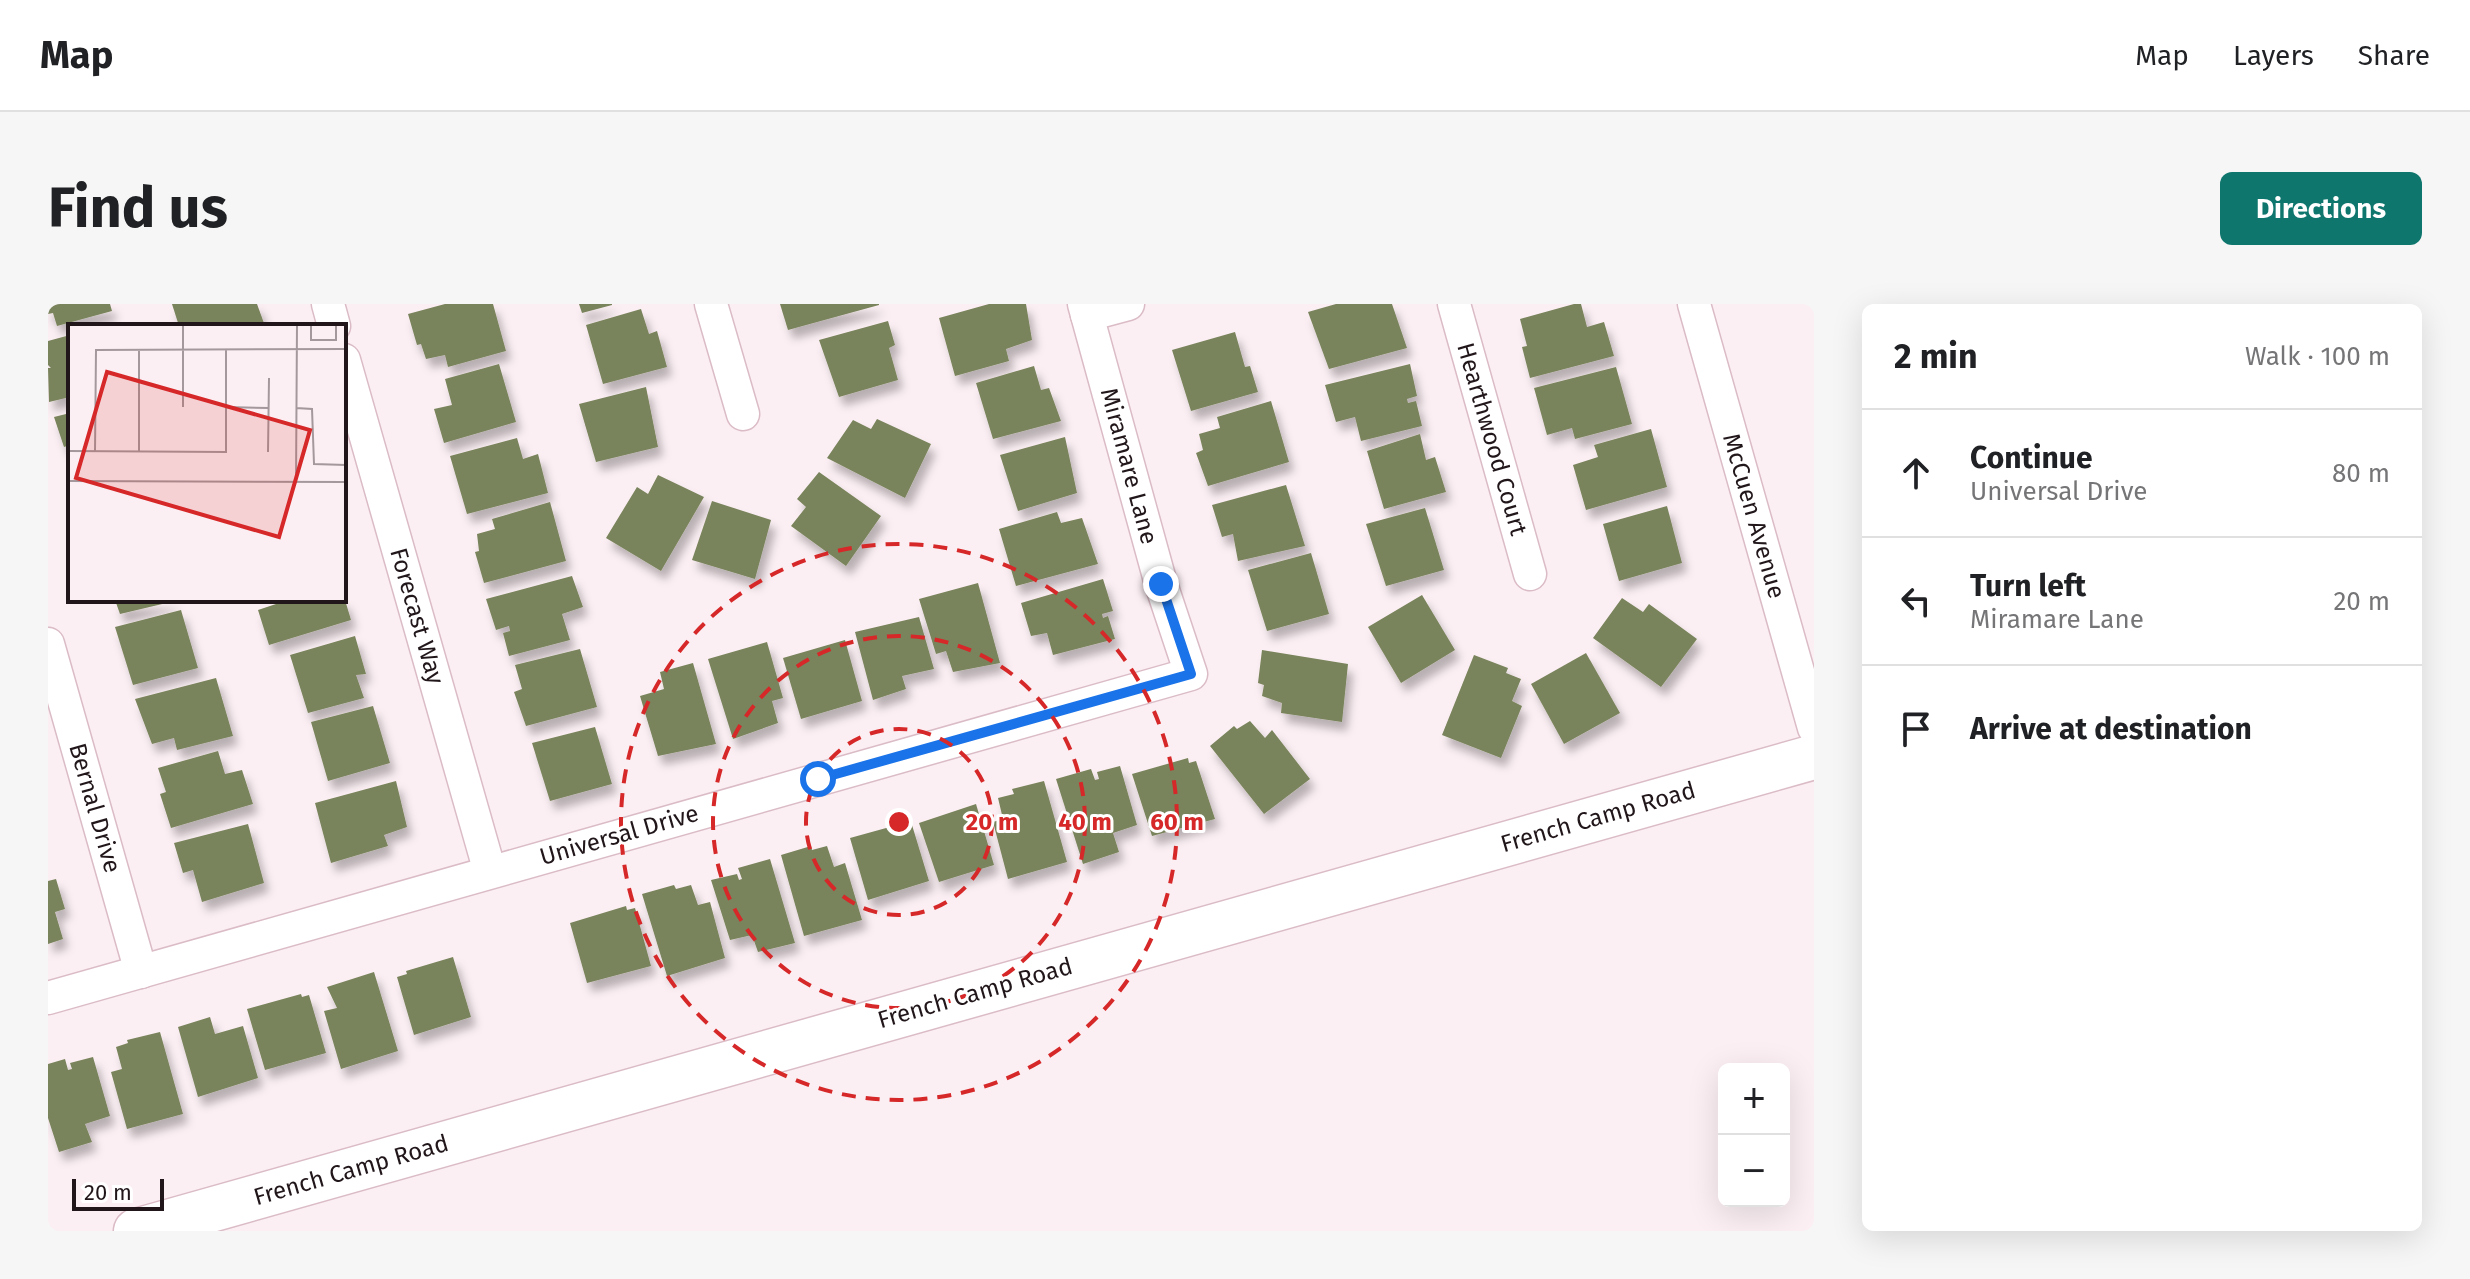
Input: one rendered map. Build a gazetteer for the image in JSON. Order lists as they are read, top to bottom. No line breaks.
{"streets":{"street":["Hearthwood Court","Miramare Lane","McCuen Avenue","Forecast Way","Bernal Drive","French Camp Road","Universal Drive"]},"crossings":[["Miramare Lane","Universal Drive"],["Forecast Way","Universal Drive"],["Bernal Drive","Universal Drive"]],"scale_bar":"20 m","page":{"header":"Map","nav":["Map","Layers","Share"],"buttons":"Directions","title":"Find us","heading":["2 min","Walk · 100 m"],"list":[["Continue","Universal Drive","80 m"],["Turn left","Miramare Lane","20 m"],"Arrive at destination"],"map_buttons":["+","−"],"scale":"20 m"},"rings":["20 m","40 m","60 m"]}
